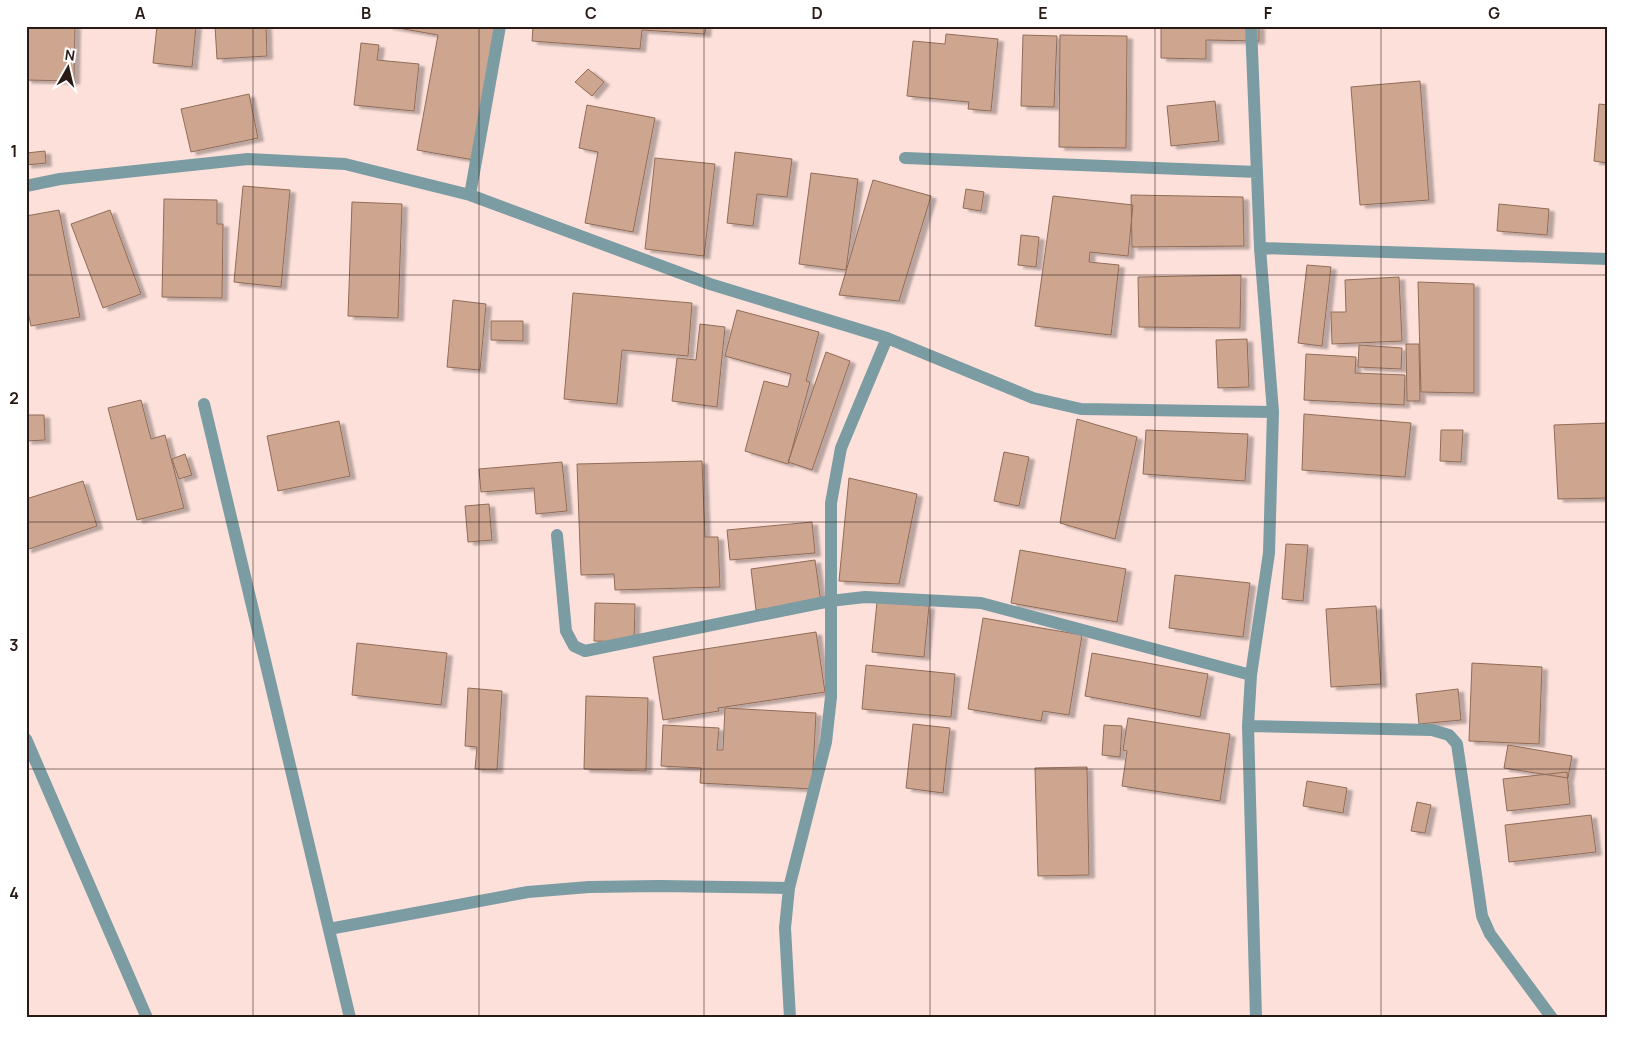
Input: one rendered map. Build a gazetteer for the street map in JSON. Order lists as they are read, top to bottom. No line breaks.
{"north":"top","grid":{"columns":["A","B","C","D","E","F","G"],"rows":["1","2","3","4"]}}
